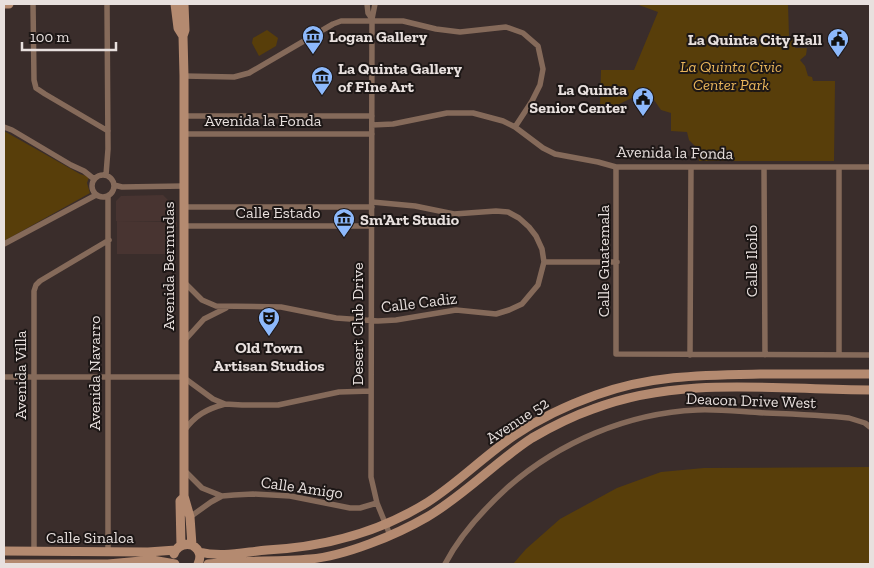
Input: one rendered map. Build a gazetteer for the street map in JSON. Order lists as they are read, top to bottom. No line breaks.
{"streets":{"main road":["Avenida Bermudas","Avenue 52","Calle Sinaloa"],"street":["Avenida la Fonda","Calle Estado","Calle Guatemala","Calle Iloilo","Calle Cadiz","Desert Club Drive","Avenida Navarro","Avenida Villa","Deacon Drive West","Calle Amigo"]},"crossings":[["Avenida la Fonda","Calle Guatemala"],["Avenida la Fonda","Calle Iloilo"],["Avenida la Fonda","Avenida Bermudas"],["Avenida la Fonda","Desert Club Drive"],["Calle Estado","Avenida Bermudas"],["Calle Estado","Calle Cadiz"],["Calle Estado","Desert Club Drive"],["Avenida Bermudas","Calle Cadiz"],["Avenida Bermudas","Calle Amigo"],["Avenida Bermudas","Calle Sinaloa"],["Calle Cadiz","Desert Club Drive"],["Desert Club Drive","Avenue 52"],["Desert Club Drive","Calle Amigo"],["Avenida Navarro","Avenida Villa"],["Avenida Navarro","Calle Sinaloa"],["Avenida Villa","Calle Sinaloa"]],"parks":["La Quinta Civic Center Park"],"places":{"museum":["Logan Gallery","La Quinta Gallery of FIne Art","Sm'Art Studio"],"public building":["La Quinta City Hall","La Quinta Senior Center"],"theatre":["Old Town Artisan Studios"]},"scale_bar":"100 m"}
